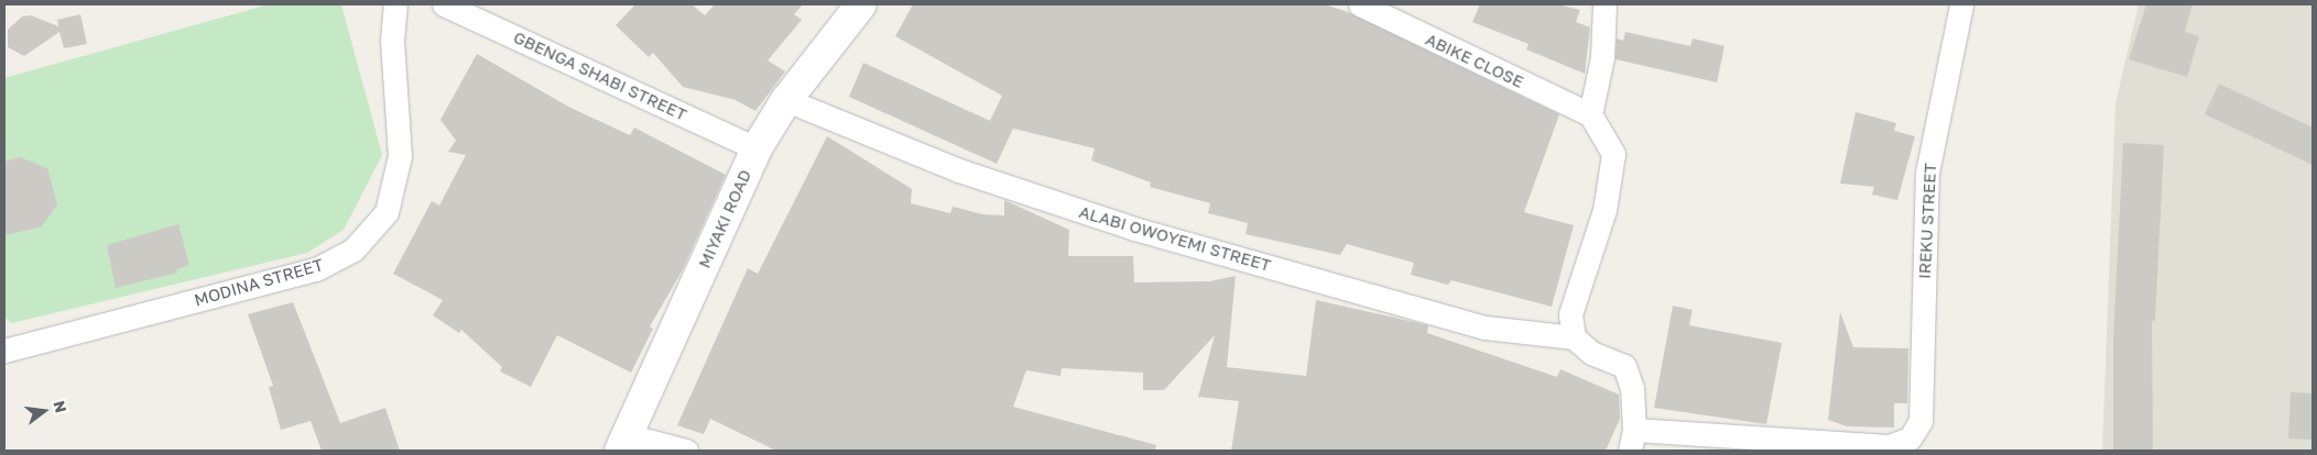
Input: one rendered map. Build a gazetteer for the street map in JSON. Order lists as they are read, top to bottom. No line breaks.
{"streets":{"street":["ABIKE CLOSE","GBENGA SHABI STREET","MIYAKI ROAD","IREKU STREET","ALABI OWOYEMI STREET","MODINA STREET"]},"crossings":[["GBENGA SHABI STREET","MIYAKI ROAD"],["MIYAKI ROAD","ALABI OWOYEMI STREET"]],"north":"right"}
